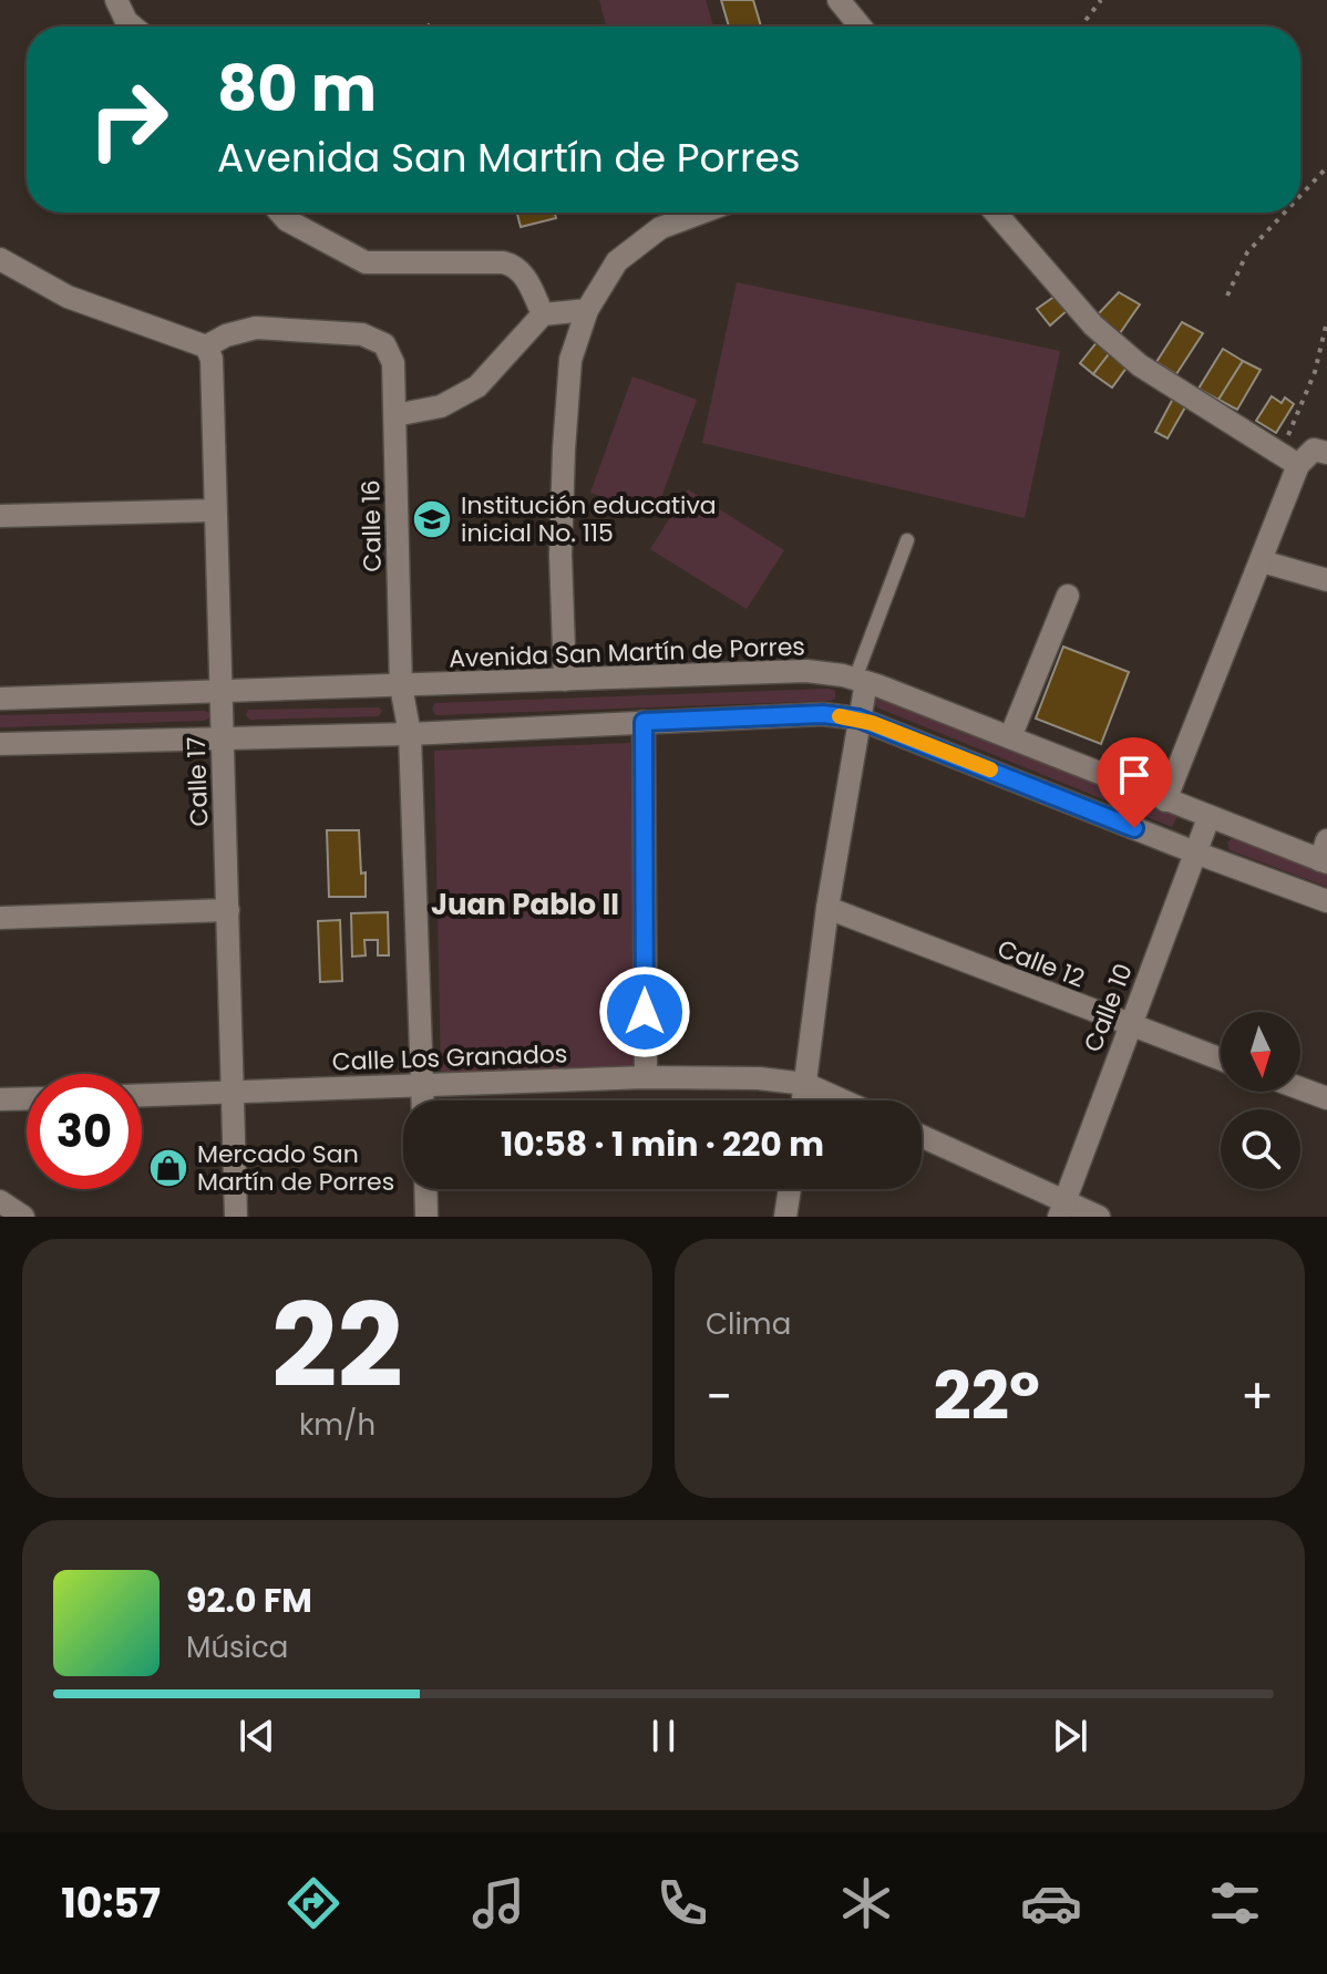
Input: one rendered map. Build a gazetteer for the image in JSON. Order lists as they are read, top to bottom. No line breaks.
{"streets":{"street":["Calle 16","Avenida San Martín de Porres","Calle 17","Calle 12","Calle 10","Calle Los Granados"]},"crossings":[["Calle 16","Avenida San Martín de Porres"],["Calle 16","Calle 17"],["Calle 16","Calle Los Granados"],["Avenida San Martín de Porres","Calle 17"],["Avenida San Martín de Porres","Calle 10"],["Calle 17","Calle Los Granados"],["Calle 12","Calle 10"]],"districts":["Juan Pablo II"],"places":{"school or university":["Institución educativa inicial No. 115"],"shop":["Mercado San Martín de Porres"]},"north":"bottom","page":{"turn":["80 m","Avenida San Martín de Porres"],"limit":"30","trip":"10:58 · 1 min · 220 m","tile":[["22","km/h"],"Clima"],"heat":["−","22°","+"],"song":["92.0 FM","Música"],"tabs":"10:57"}}
